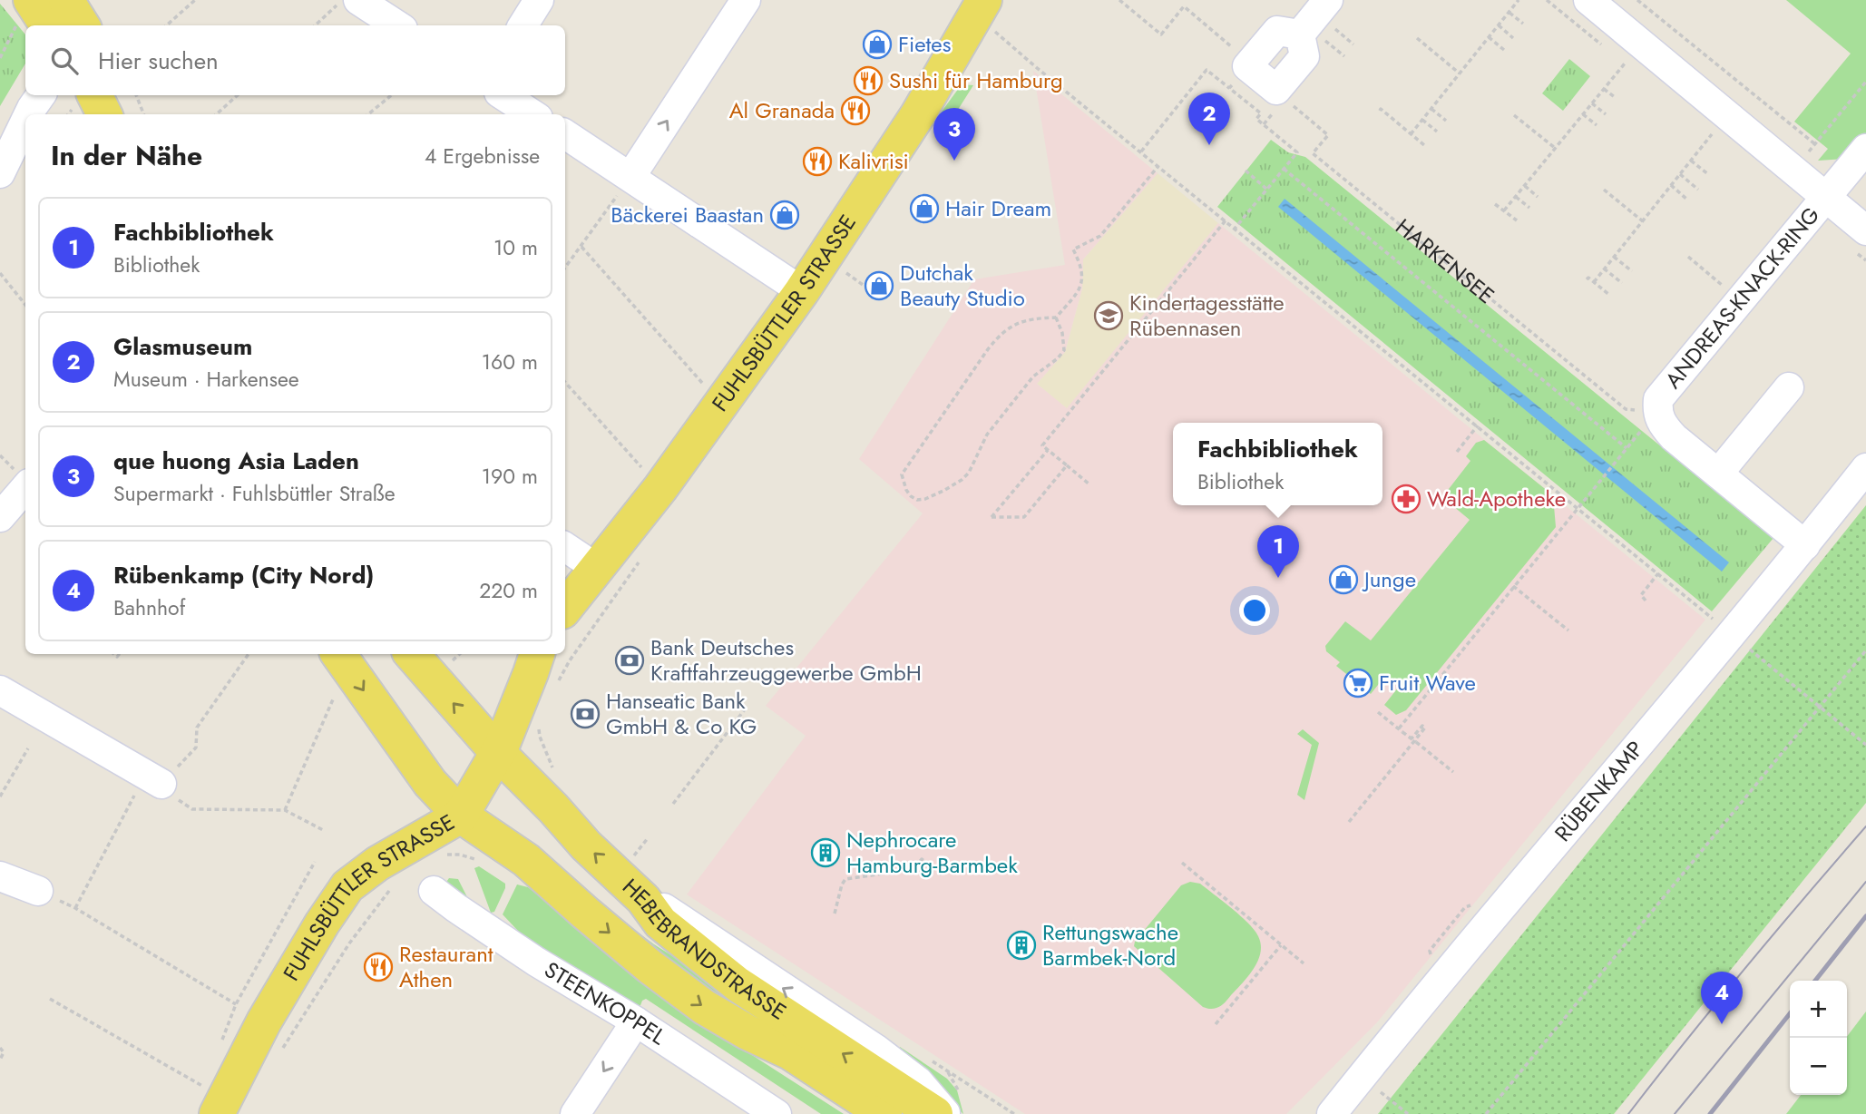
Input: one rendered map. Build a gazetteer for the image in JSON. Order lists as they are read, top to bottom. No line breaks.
{"streets":{"main road":["FUHLSBÜTTLER STRASSE","HEBEBRANDSTRASSE"],"street":["ANDREAS-KNACK-RING","RÜBENKAMP","STEENKOPPEL"],"path":["HARKENSEE"]},"crossings":[["HARKENSEE","ANDREAS-KNACK-RING"],["ANDREAS-KNACK-RING","RÜBENKAMP"],["FUHLSBÜTTLER STRASSE","HEBEBRANDSTRASSE"]],"places":{"shop":["Fietes","Hair Dream","Bäckerei Baastan","Dutchak Beauty Studio","Junge"],"restaurant":["Sushi für Hamburg","Al Granada","Kalivrisi","Restaurant Athen"],"school or university":["Kindertagesstätte Rübennasen"],"pharmacy":["Wald-Apotheke"],"bank":["Bank Deutsches Kraftfahrzeuggewerbe GmbH","Hanseatic Bank GmbH & Co KG"],"supermarket":["Fruit Wave"],"building":["Nephrocare Hamburg-Barmbek","Rettungswache Barmbek-Nord"]},"page":{"search":"Hier suchen","pins":["2","3","1","4"],"heading":["In der Nähe","4 Ergebnisse"],"list":[{"mark":"1","name":"Fachbibliothek","note":"Bibliothek","value":"10 m"},{"mark":"2","name":"Glasmuseum","note":"Museum · Harkensee","value":"160 m"},{"mark":"3","name":"que huong Asia Laden","note":"Supermarkt · Fuhlsbüttler Straße","value":"190 m"},{"mark":"4","name":"Rübenkamp (City Nord)","note":"Bahnhof","value":"220 m"}],"popup":["Fachbibliothek","Bibliothek"],"map_buttons":["+","−"]}}
